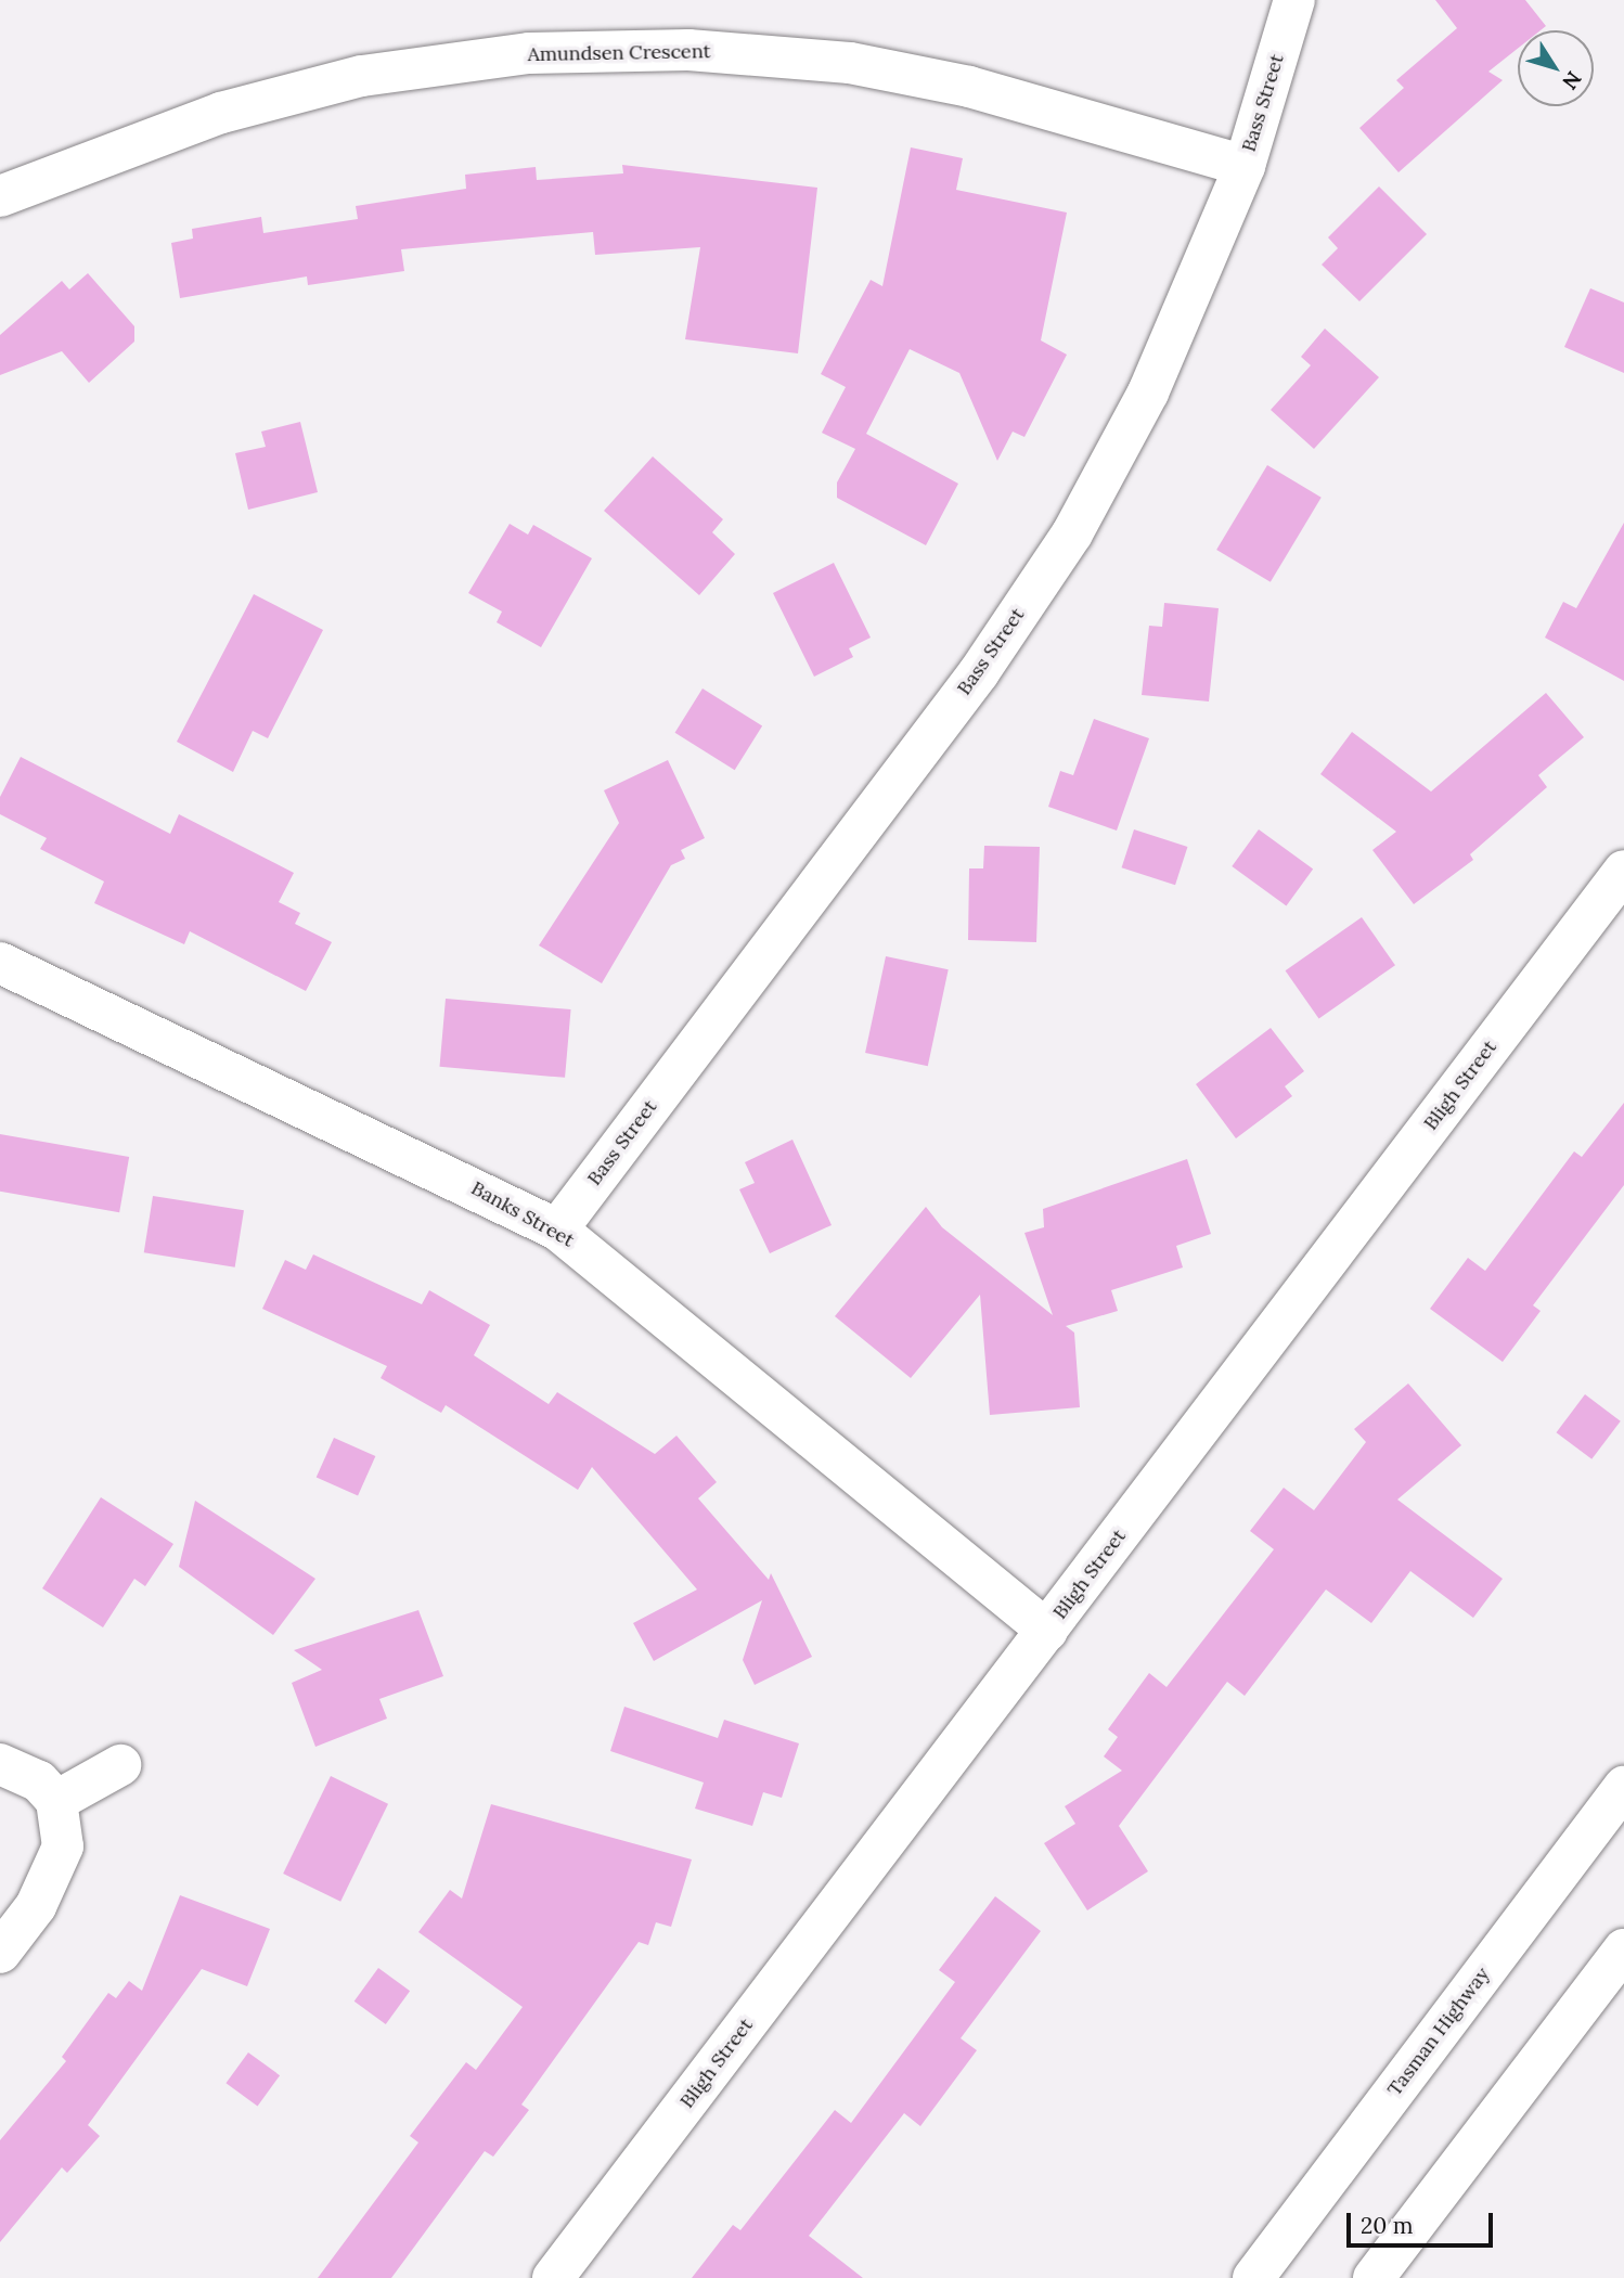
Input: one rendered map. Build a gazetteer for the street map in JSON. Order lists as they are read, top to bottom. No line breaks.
{"streets":{"main road":["Amundsen Crescent","Bass Street","Bligh Street","Banks Street","Tasman Highway"]},"crossings":[["Amundsen Crescent","Bass Street"],["Bass Street","Banks Street"],["Bligh Street","Banks Street"]],"scale_bar":"20 m","north":"bottom right"}
